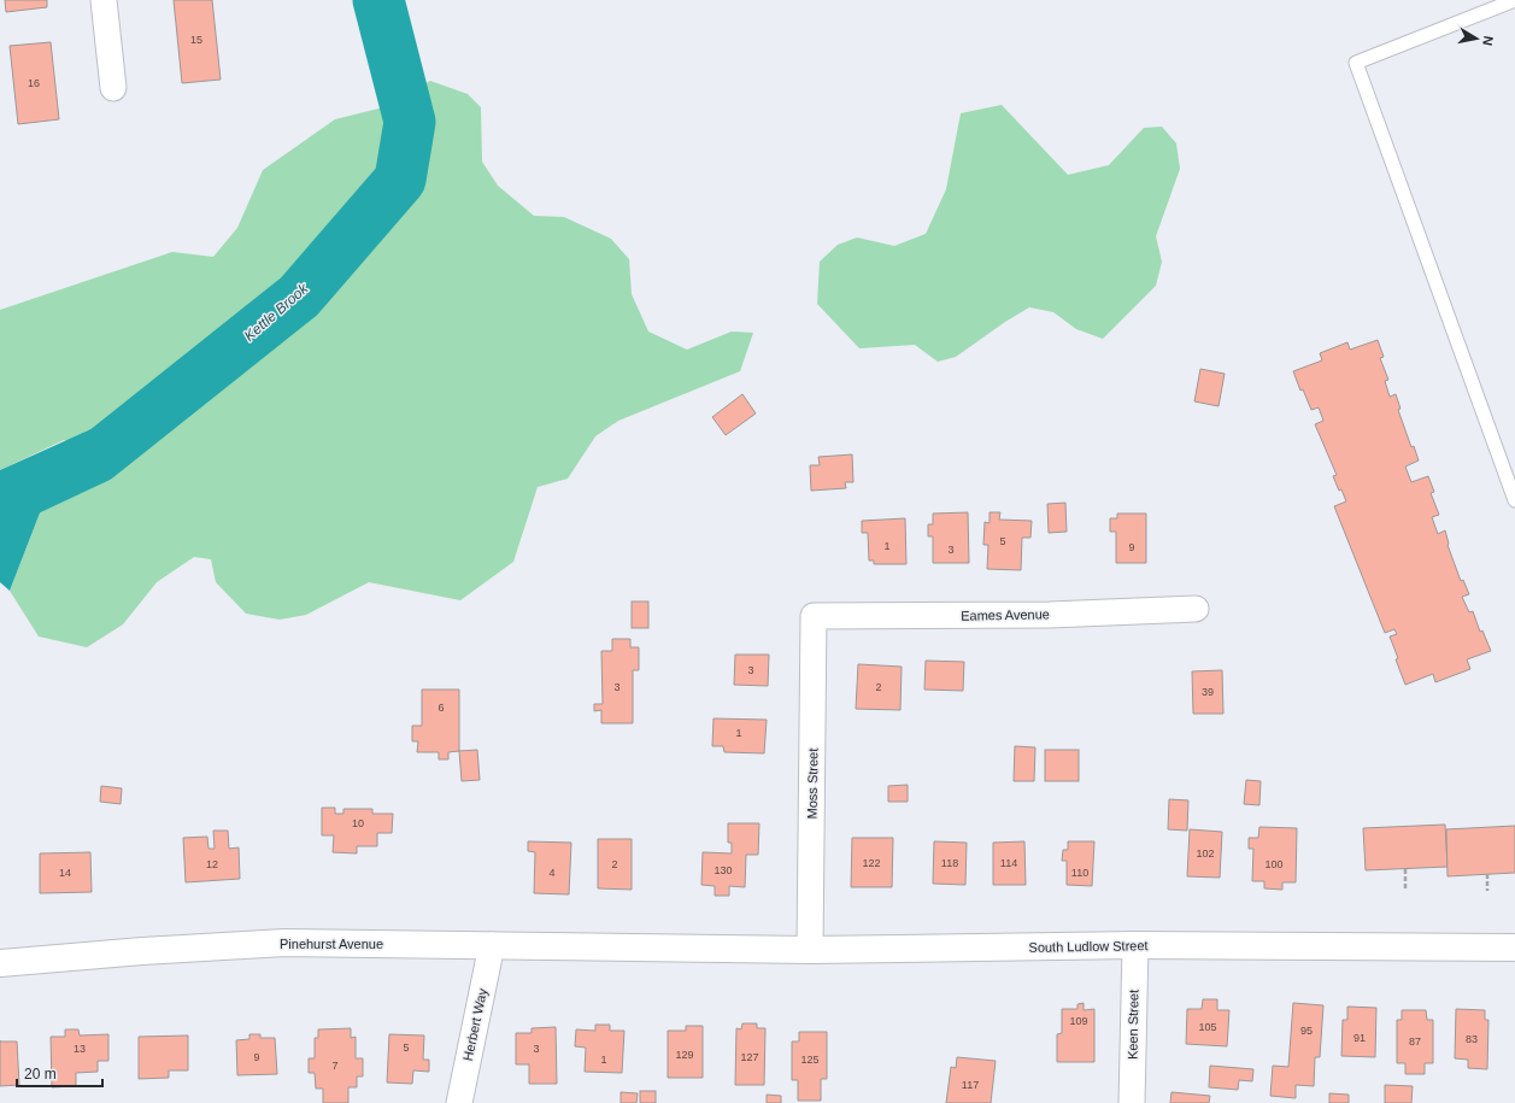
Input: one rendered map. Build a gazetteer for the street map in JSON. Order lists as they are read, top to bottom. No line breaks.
{"streets":{"main road":["Pinehurst Avenue","South Ludlow Street"],"street":["Eames Avenue","Moss Street","Herbert Way","Keen Street"]},"crossings":[["Eames Avenue","Moss Street"],["Moss Street","South Ludlow Street"],["Pinehurst Avenue","South Ludlow Street"],["Pinehurst Avenue","Herbert Way"],["South Ludlow Street","Keen Street"]],"water":["Kettle Brook"],"house_numbers":["15","16","5","1","9","3","3","3","2","39","6","1","10","102","122","118","114","12","2","100","130","14","4","110","109","105","95","91","83","87","5","13","3","129","9","127","1","125","7","117"],"scale_bar":"20 m","north":"right"}
